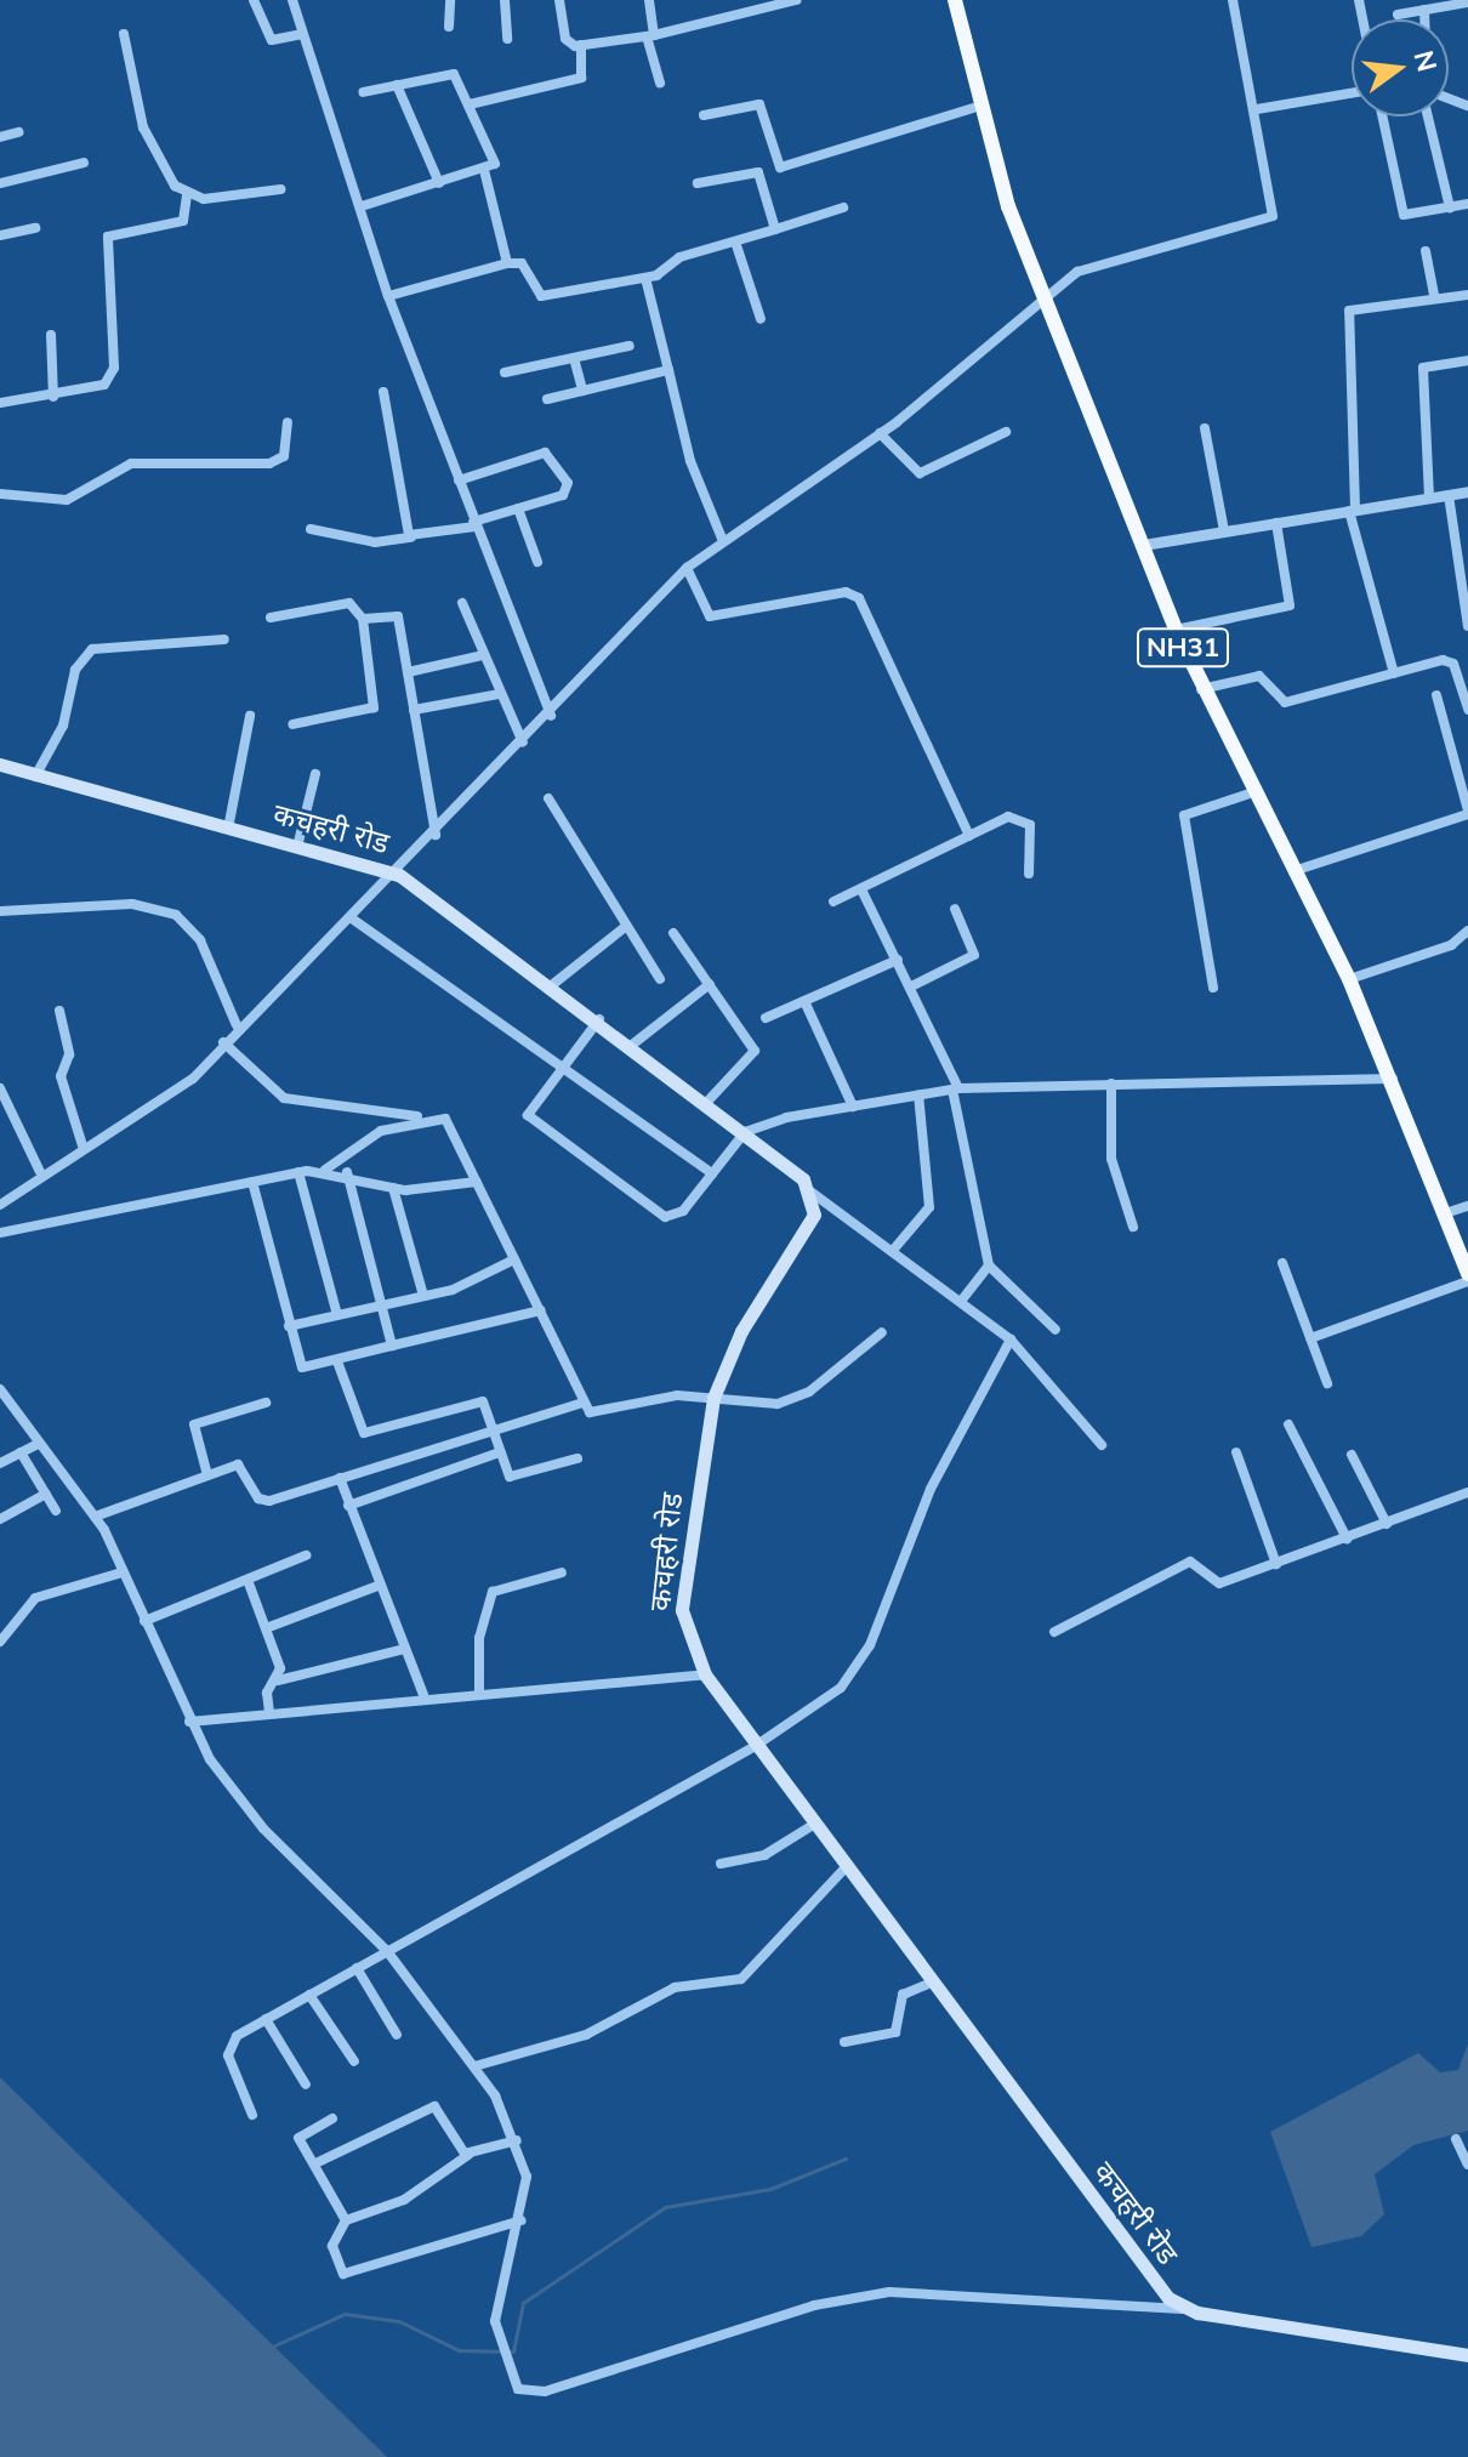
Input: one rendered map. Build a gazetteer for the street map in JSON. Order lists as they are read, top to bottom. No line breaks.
{"streets":{"highway":["NH31"],"main road":["कचहरी रोड"]},"north":"right"}
